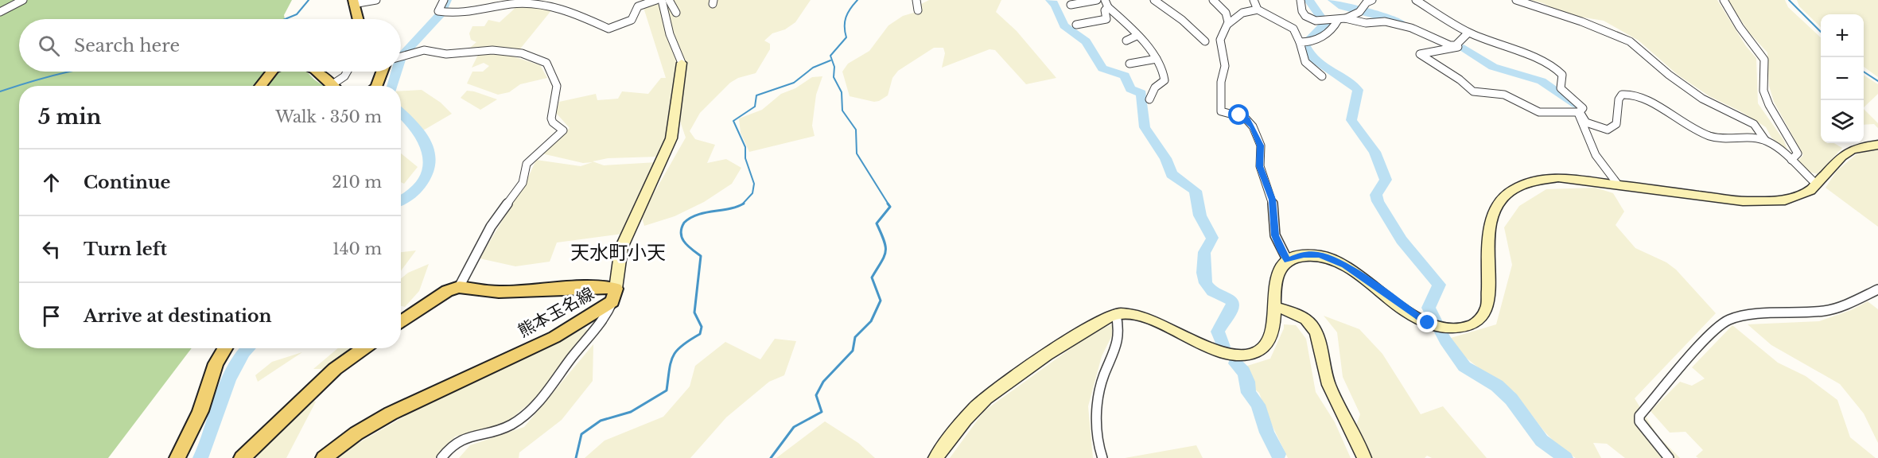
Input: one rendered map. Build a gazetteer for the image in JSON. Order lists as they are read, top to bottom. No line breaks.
{"streets":{"main road":["熊本玉名線"]},"districts":["天水町小天"],"page":{"map_buttons":["+","−"],"search":"Search here","heading":["5 min","Walk · 350 m"],"list":[["Continue","210 m"],["Turn left","140 m"],"Arrive at destination"]}}
